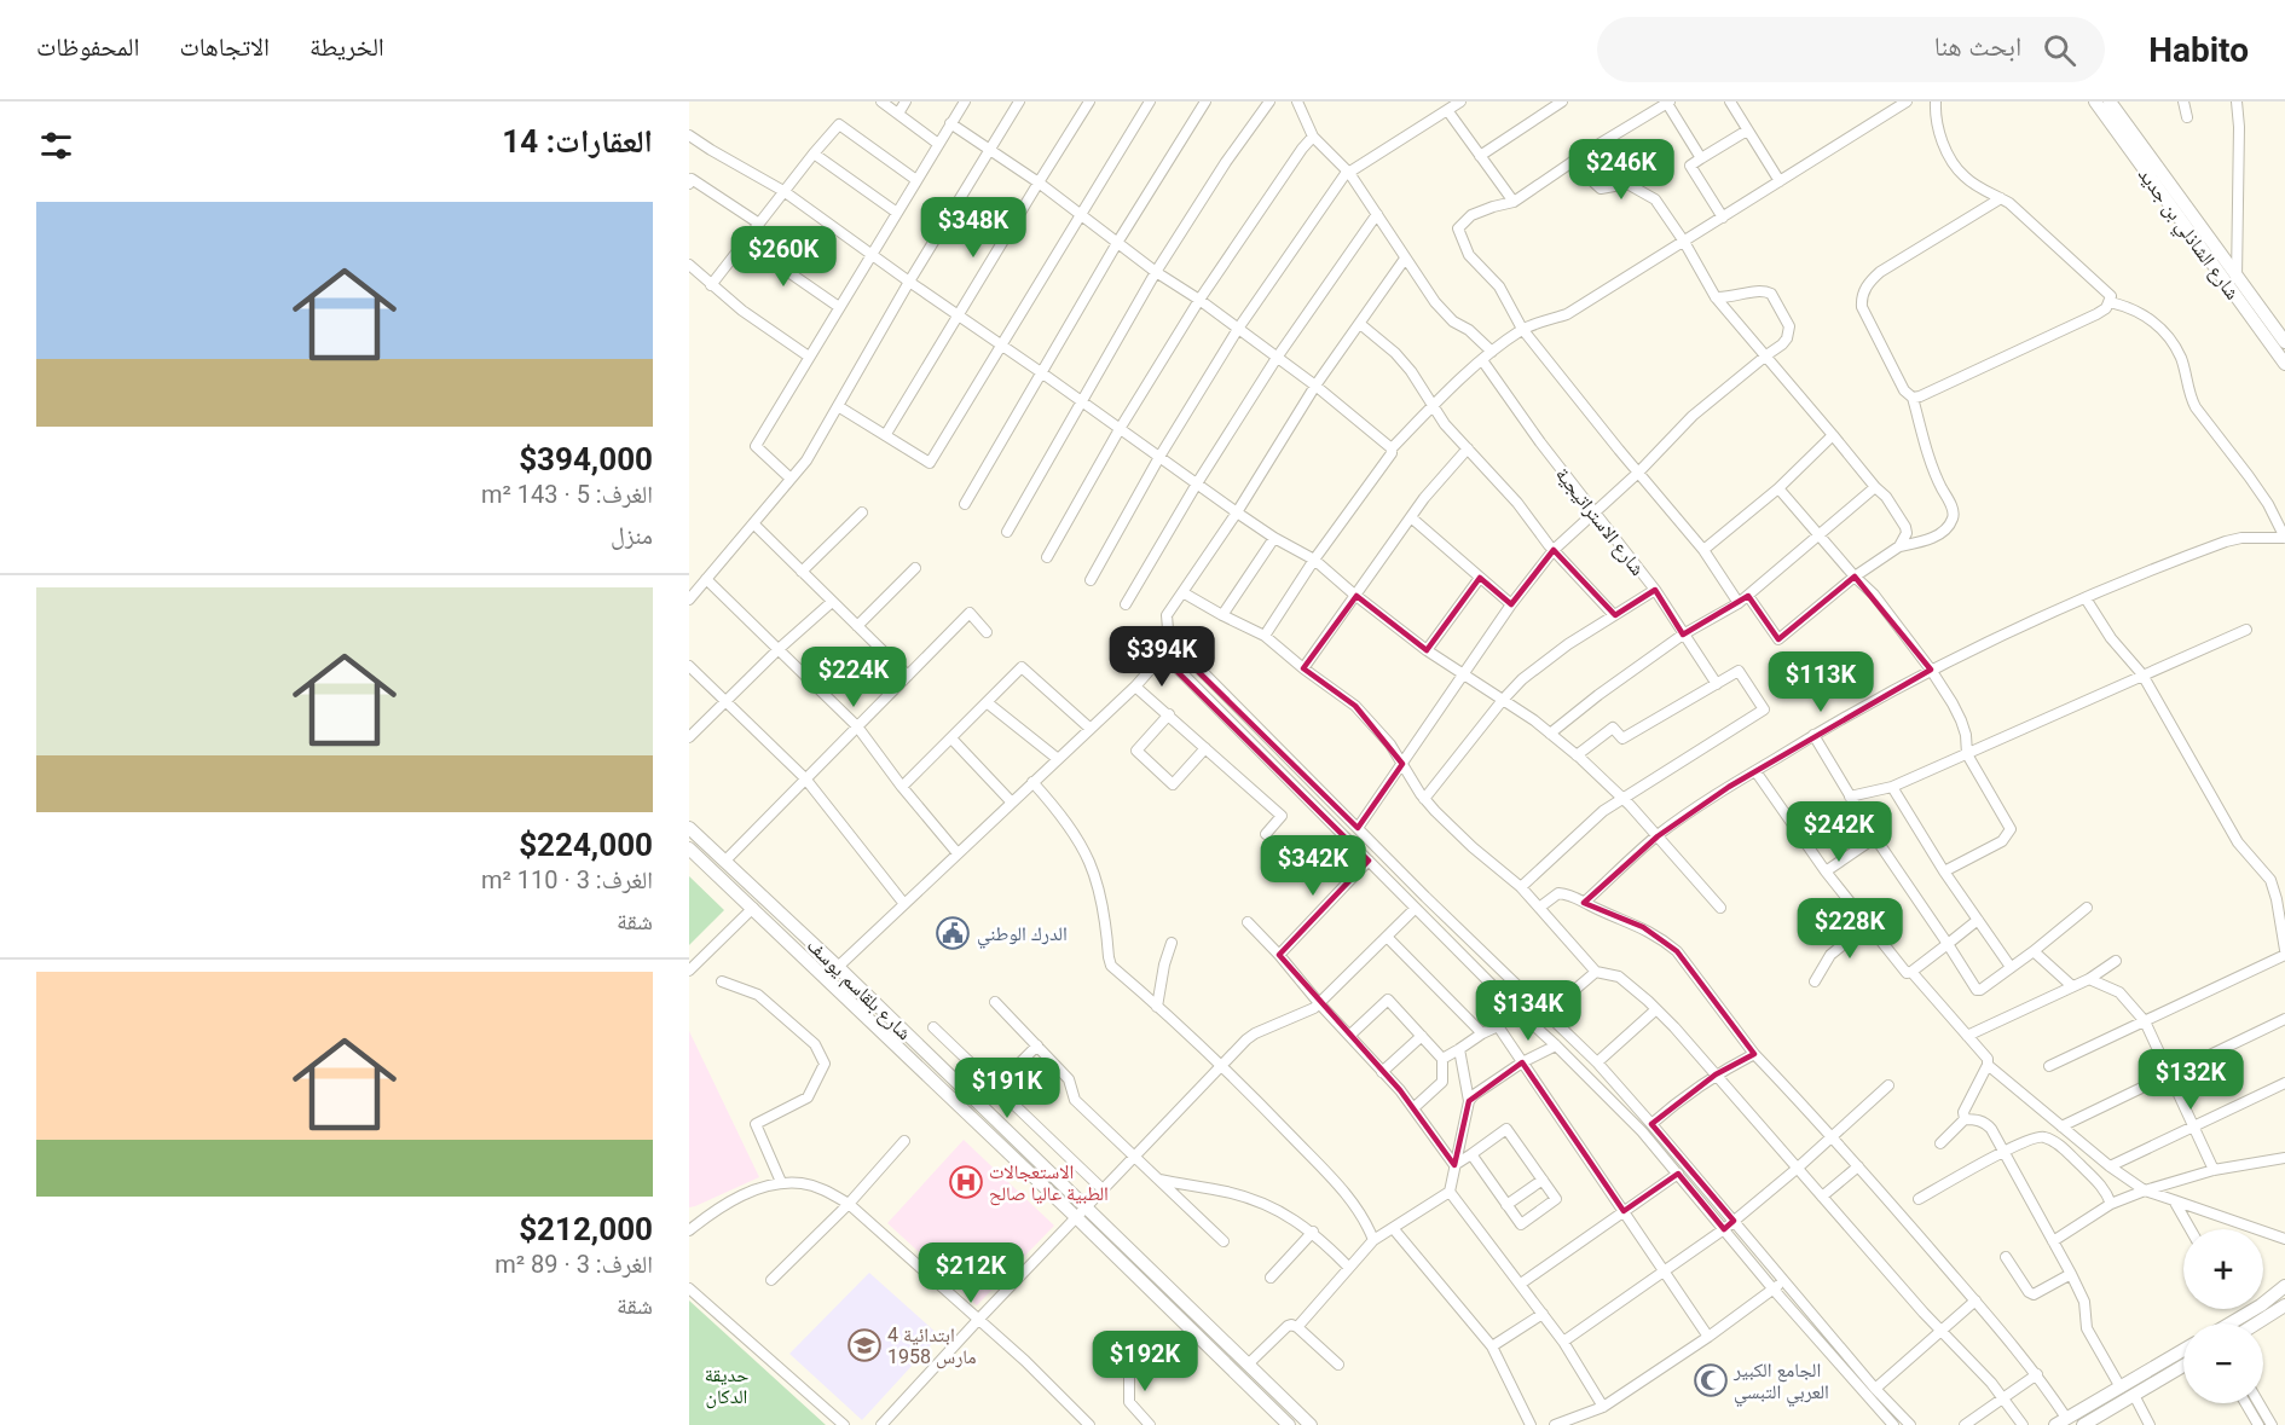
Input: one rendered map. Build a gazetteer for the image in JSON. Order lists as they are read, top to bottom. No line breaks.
{"streets":{"main road":["شارع الشاذلي بن جديد","شارع بلقاسم يوسف"],"street":["شارع الاستراتيجية"]},"parks":["حديقة الدكان"],"places":{"public building":["الدرك الوطني"],"hospital":["الاستعجالات الطبية عاليا صالح"],"school or university":["ابتدائية 4 مارس 1958"],"mosque":["الجامع الكبير العربي التبسي"]},"page":{"header":"Habito","search":"ابحث هنا","nav":["الخريطة","الاتجاهات","المحفوظات"],"heading":"العقارات: 14","price":["$246K","$348K","$260K","$394K","$224K","$113K","$242K","$342K","$228K","$134K","$132K","$191K","$212K","$192K"],"list":[{"name":"$394,000","note":"الغرف: 5 · 143 m² · منزل"},{"name":"$224,000","note":"الغرف: 3 · 110 m² · شقة"},{"name":"$212,000","note":"الغرف: 3 · 89 m² · شقة"}],"map_buttons":["+","−"]}}
